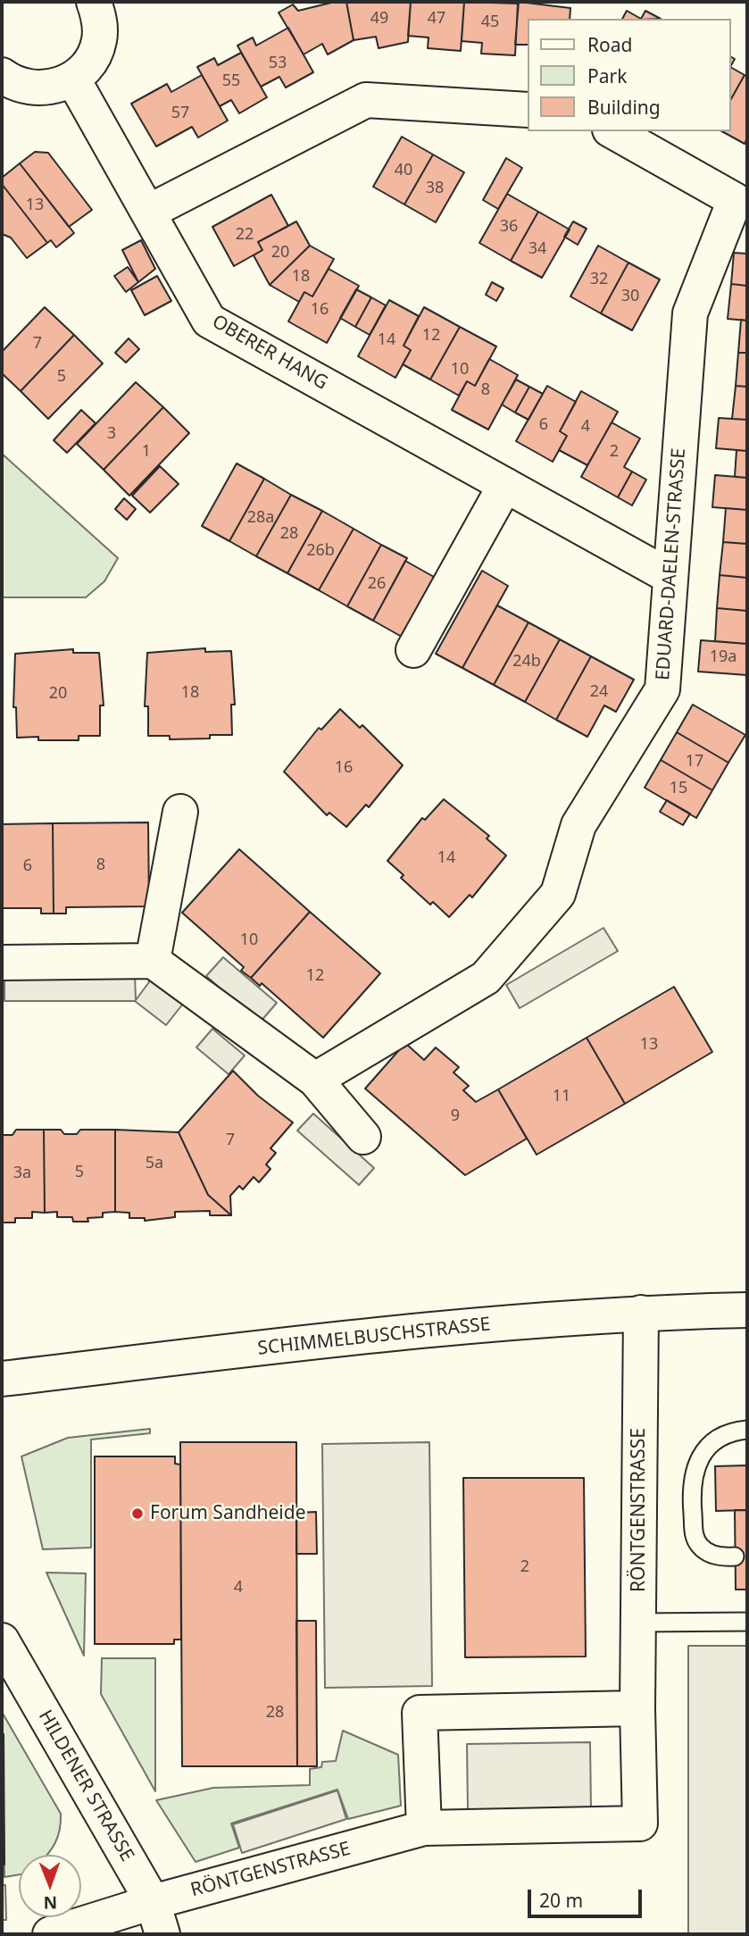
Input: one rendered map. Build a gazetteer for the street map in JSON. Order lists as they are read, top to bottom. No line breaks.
{"streets":{"street":["OBERER HANG","EDUARD-DAELEN-STRASSE","SCHIMMELBUSCHSTRASSE","RÖNTGENSTRASSE","HILDENER STRASSE"]},"crossings":[["OBERER HANG","EDUARD-DAELEN-STRASSE"],["SCHIMMELBUSCHSTRASSE","RÖNTGENSTRASSE"],["RÖNTGENSTRASSE","HILDENER STRASSE"]],"places":["Forum Sandheide"],"house_numbers":["49","47","45","53","55","57","40","38","13","36","22","34","20","18","32","30","16","12","14","7","10","5","8","6","4","3","1","2","28a","28","26b","26","19a","24b","24","18","20","17","16","15","14","8","6","10","12","13","11","9","7","5a","5","3a","2","4","28"],"legend":["Road","Park","Building"],"scale_bar":"20 m","north":"bottom"}
